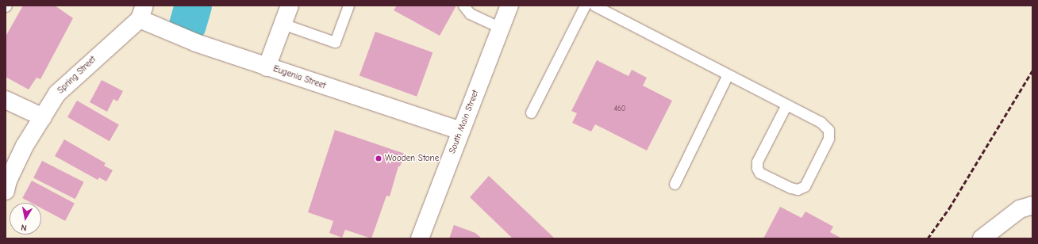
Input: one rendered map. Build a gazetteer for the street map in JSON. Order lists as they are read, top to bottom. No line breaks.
{"streets":{"street":["Spring Street","Eugenia Street","South Main Street"]},"crossings":[["Spring Street","Eugenia Street"],["Eugenia Street","South Main Street"]],"places":["Wooden Stone"],"house_numbers":["460"],"north":"bottom"}
